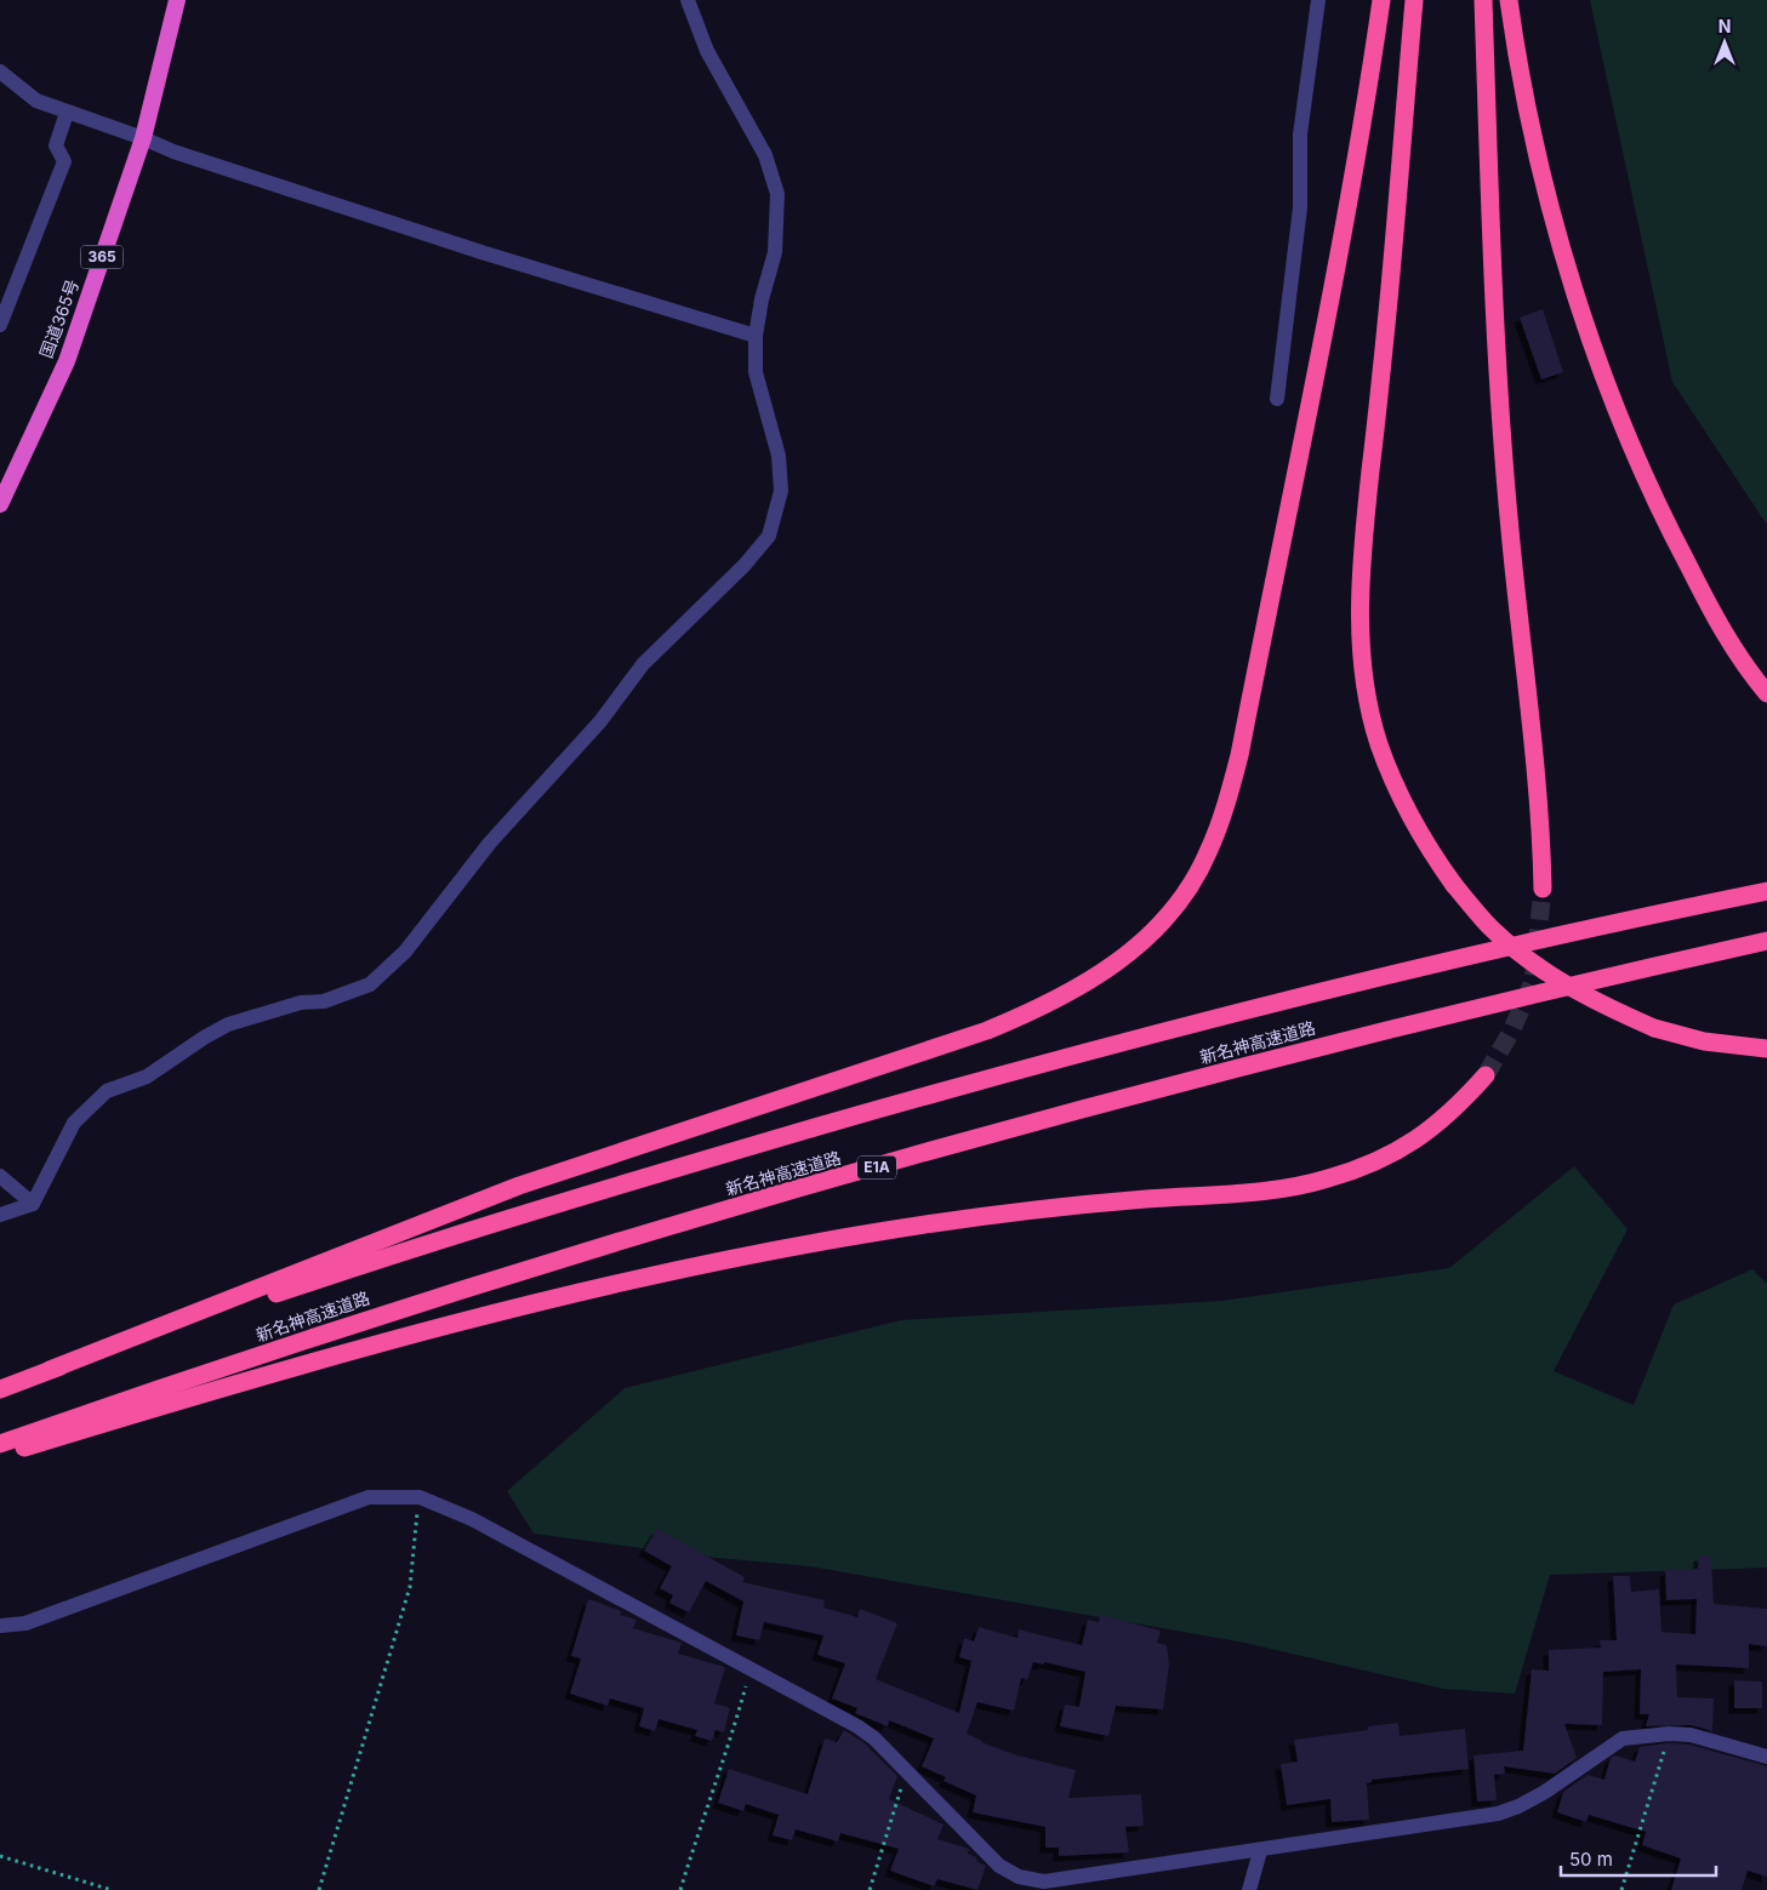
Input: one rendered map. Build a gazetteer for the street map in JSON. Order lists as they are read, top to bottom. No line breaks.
{"streets":{"highway":["365","国道365号","新名神高速道路","E1A"]},"scale_bar":"50 m","north":"top"}
